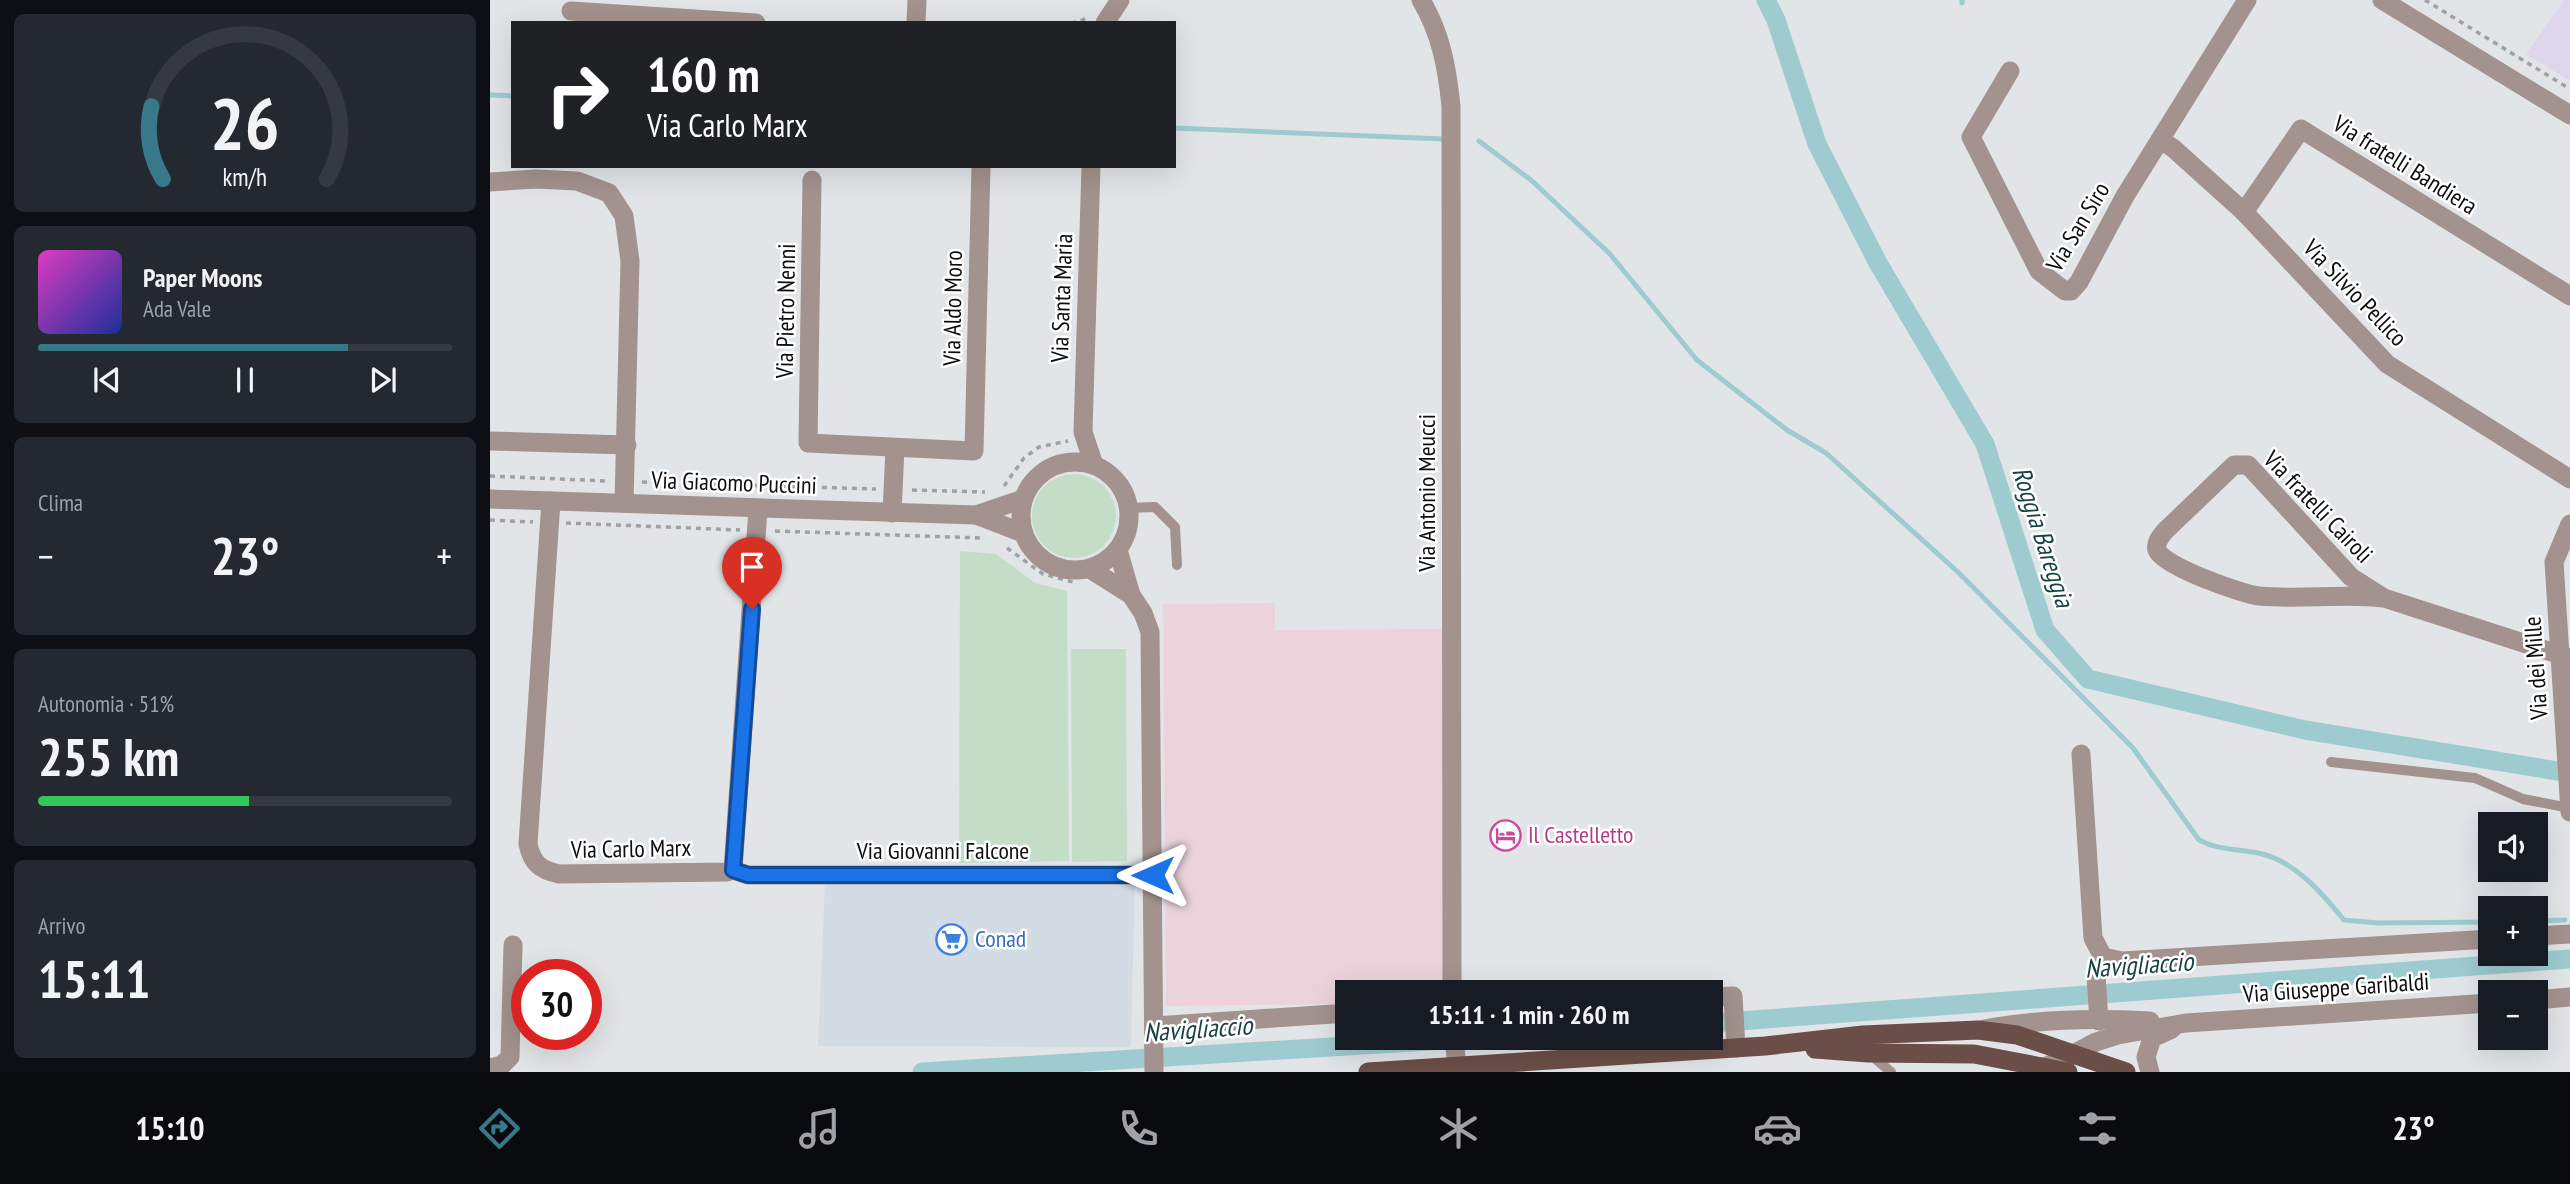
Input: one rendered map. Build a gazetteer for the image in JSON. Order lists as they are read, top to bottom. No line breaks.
{"streets":{"street":["Via fratelli Bandiera","Via San Siro","Via Silvio Pellico","Via Santa Maria","Via Aldo Moro","Via Pietro Nenni","Via Giacomo Puccini","Via Antonio Meucci","Via fratelli Cairoli","Via dei Mille","Via Carlo Marx","Via Giovanni Falcone","Via Giuseppe Garibaldi"]},"crossings":[["Via fratelli Bandiera","Via Silvio Pellico"],["Via San Siro","Via Silvio Pellico"],["Via Santa Maria","Via Giacomo Puccini"],["Via Aldo Moro","Via Pietro Nenni"],["Via Giacomo Puccini","Via Carlo Marx"],["Via fratelli Cairoli","Via dei Mille"],["Via Carlo Marx","Via Giovanni Falcone"]],"water":["Roggia Bareggia","Navigliaccio"],"places":{"hotel":["Il Castelletto"],"supermarket":["Conad"]},"page":{"turn":["160 m","Via Carlo Marx"],"song":["Paper Moons","Ada Vale"],"tile":["Clima",["Autonomia · 51%","255 km"],["Arrivo","15:11"]],"heat":["−","23°","+"],"map_buttons":["+","−"],"limit":"30","trip":"15:11 · 1 min · 260 m","tabs":["15:10","23°"],"gauge":["26","km/h"]}}
